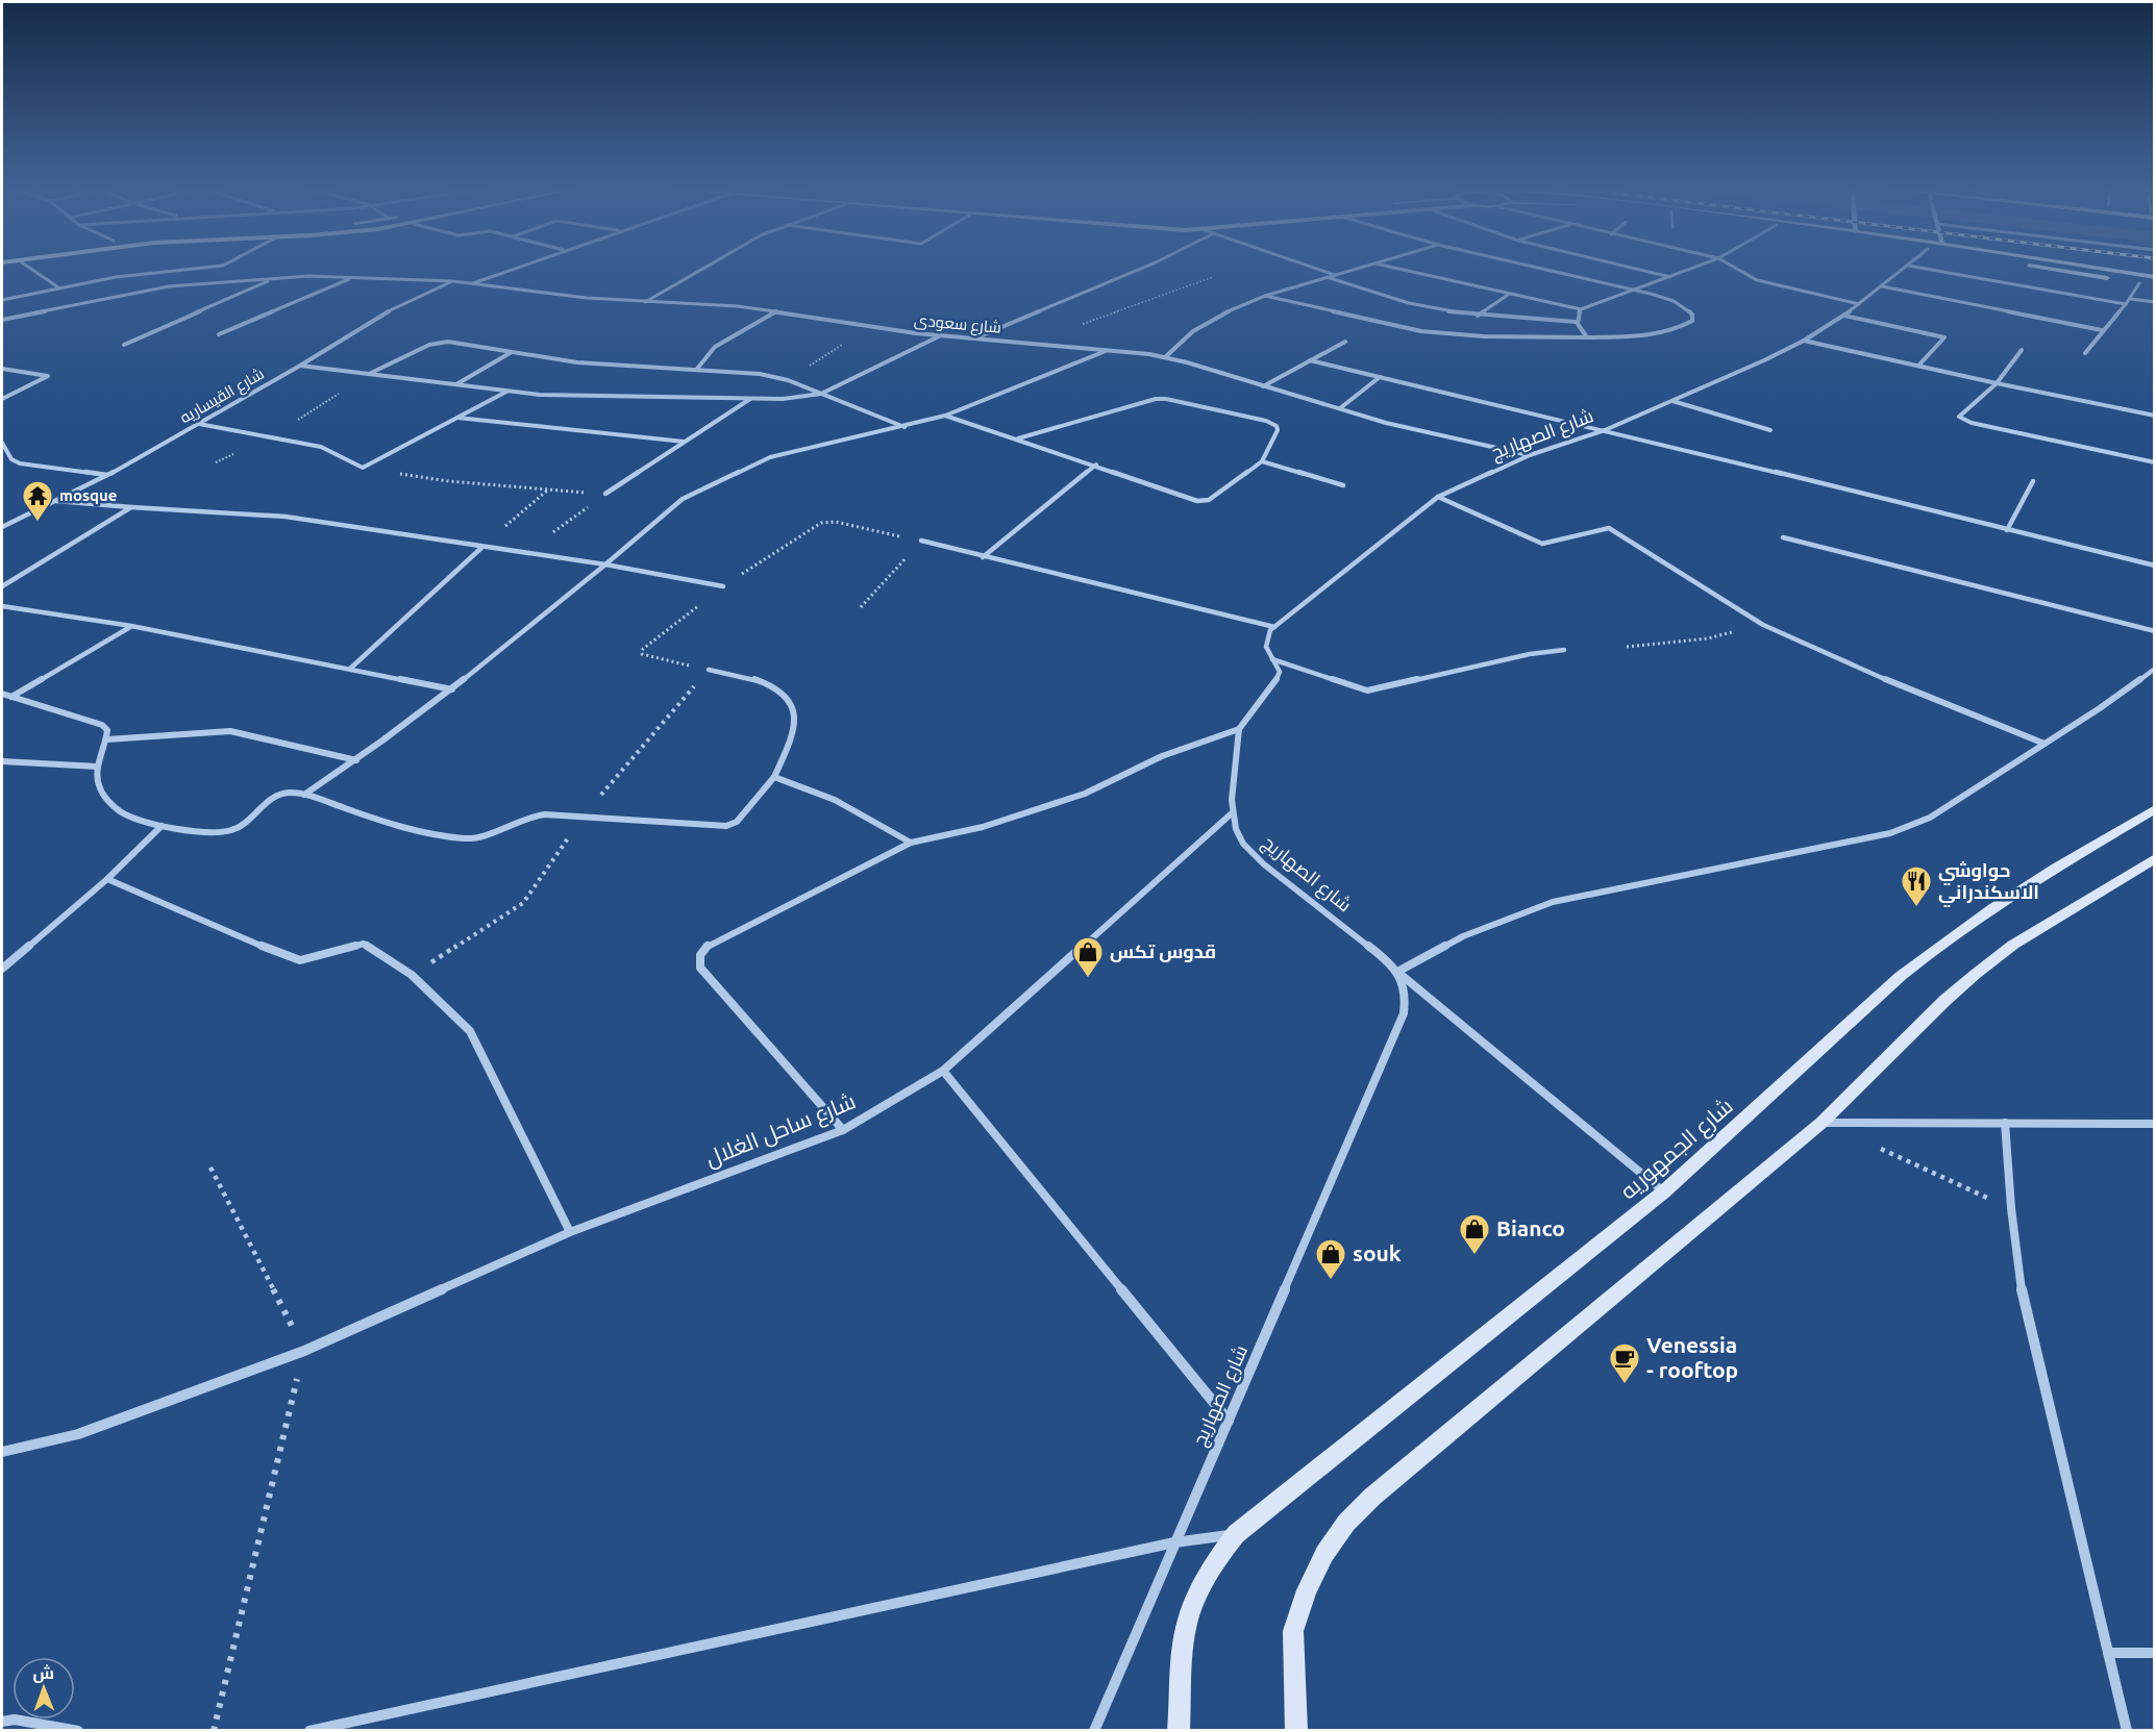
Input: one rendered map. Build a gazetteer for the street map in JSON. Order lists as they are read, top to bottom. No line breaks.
{"streets":{"street":["شارع سعودى","شارع القيساريه","شارع الصهاريج","شارع ساحل الغلال","شارع الجمهوريه"]},"crossings":[["شارع سعودى","شارع القيساريه"],["شارع سعودى","شارع الصهاريج"],["شارع الصهاريج","شارع ساحل الغلال"]],"places":{"temple":["mosque"],"restaurant":["حواوشي الاسكندراني"],"shop":["قدوس تكس","Bianco","souk"],"cafe":["Venessia - rooftop"]},"north":"top"}
